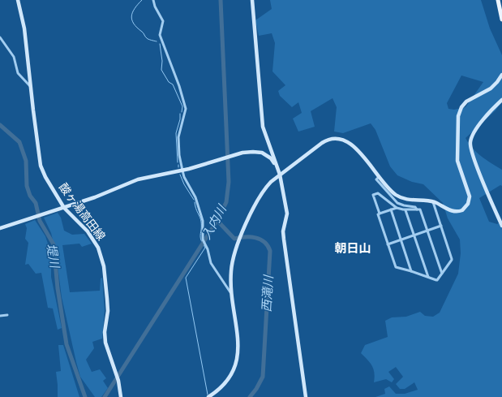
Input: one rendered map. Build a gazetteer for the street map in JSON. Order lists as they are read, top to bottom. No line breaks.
{"streets":{"street":["酸ヶ湯高田線"]},"districts":["朝日山"],"water":["入内川","堤川","西滝川"]}
